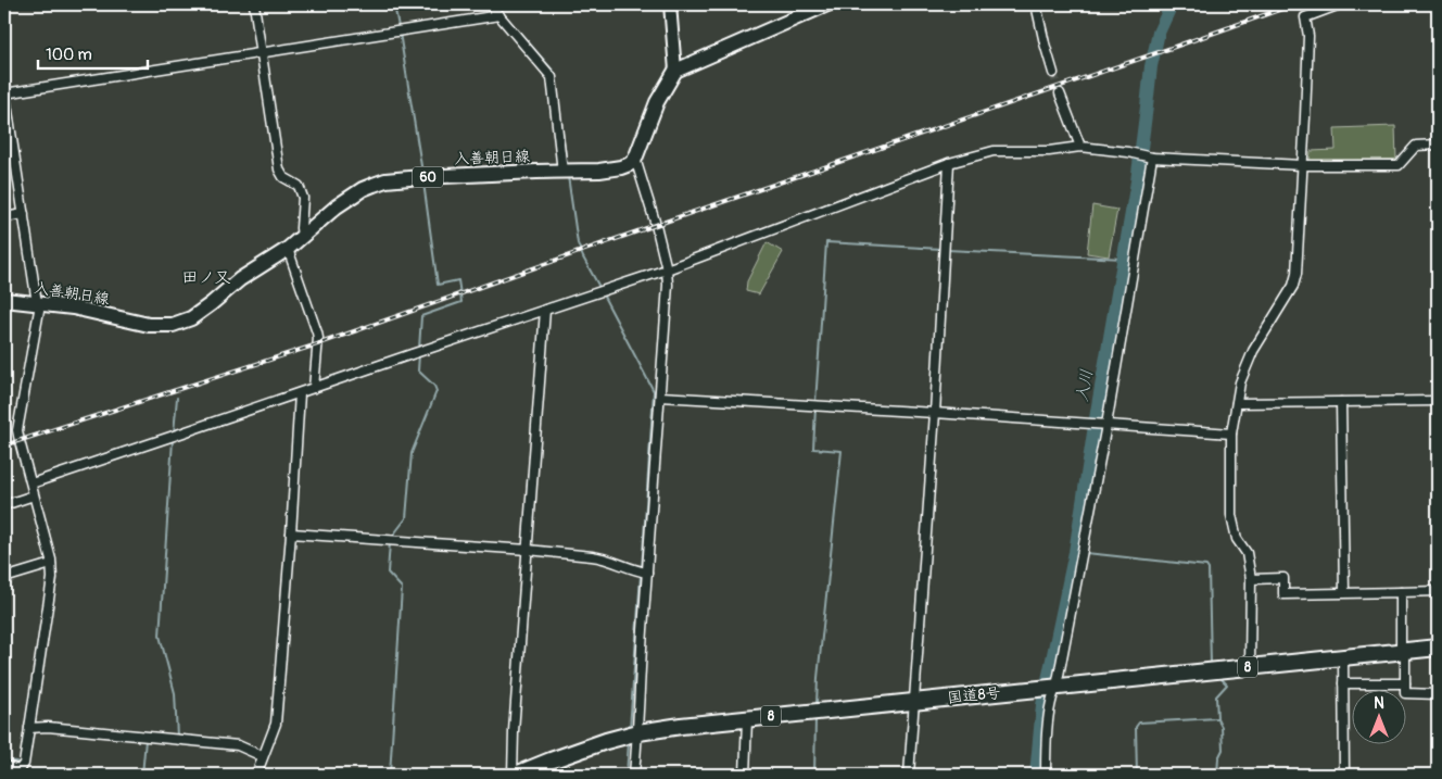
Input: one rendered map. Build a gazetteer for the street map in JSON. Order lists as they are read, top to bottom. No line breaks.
{"streets":{"highway":["8","国道8号"],"main road":["入善朝日線","60"]},"districts":["田ノ又"],"water":["入川"],"scale_bar":"100 m","north":"top"}
